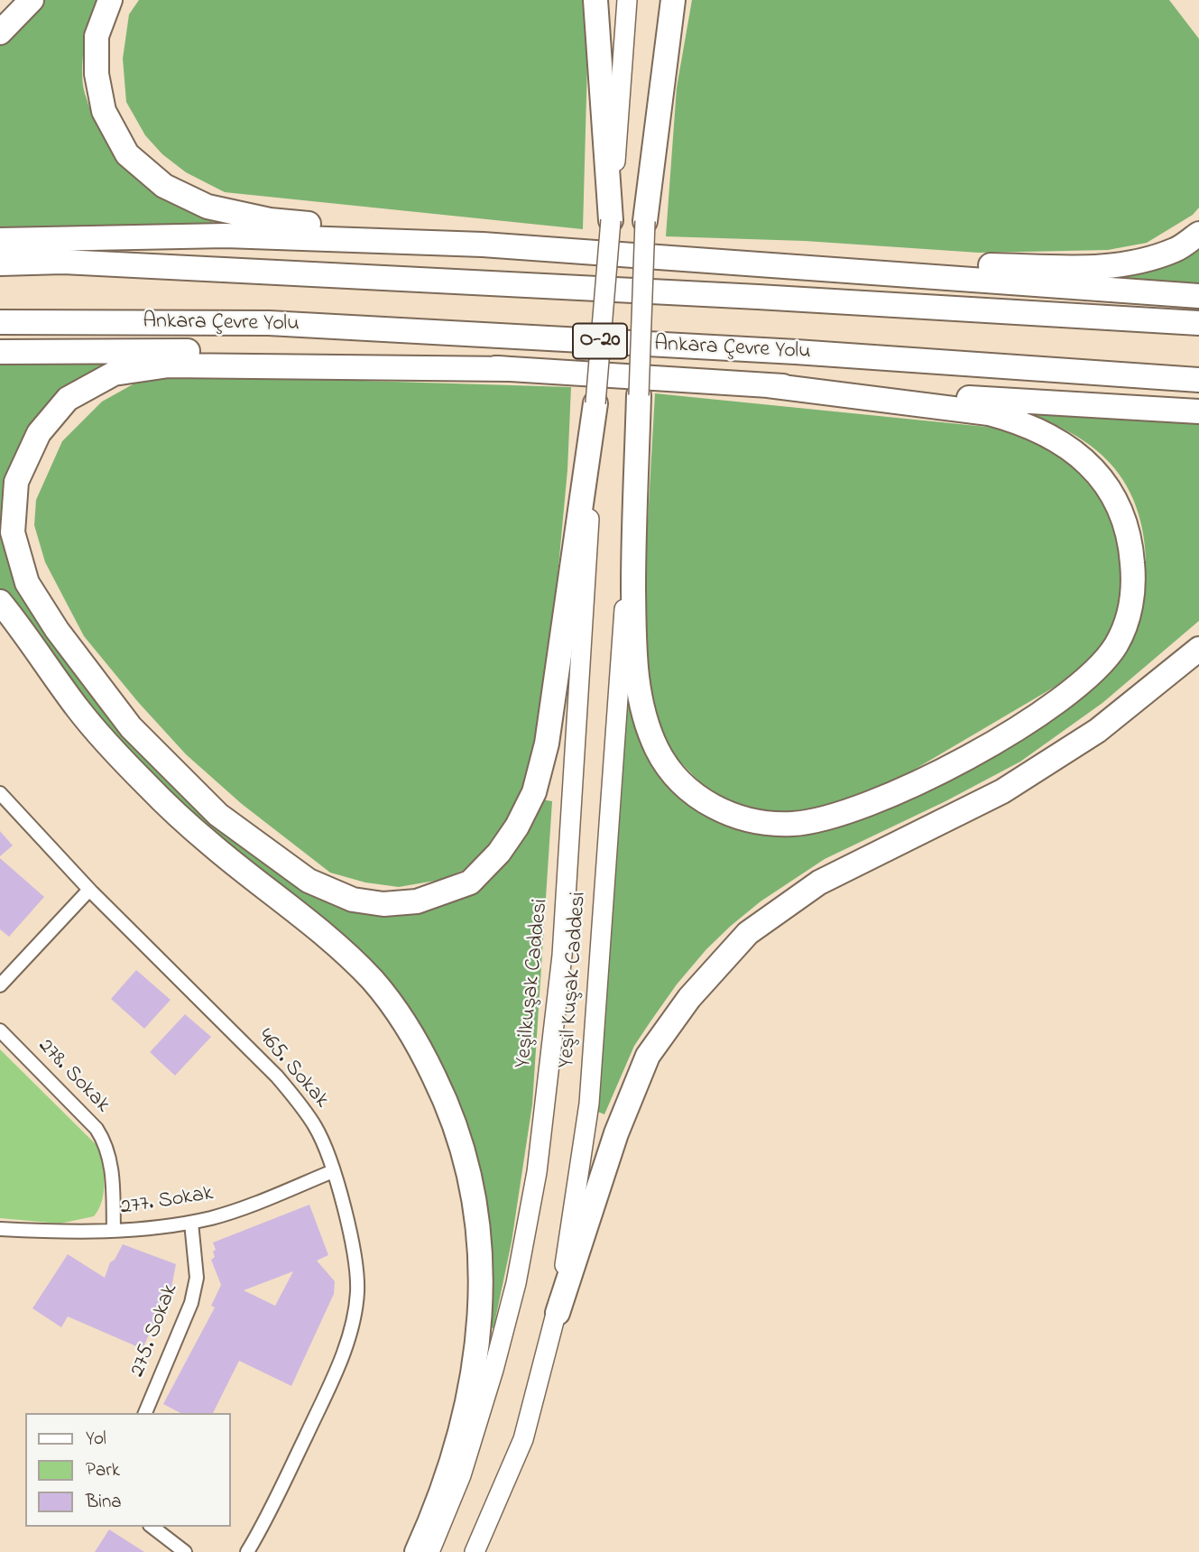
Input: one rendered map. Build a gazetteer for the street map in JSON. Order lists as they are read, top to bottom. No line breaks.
{"streets":{"highway":["Ankara Çevre Yolu","O-20"],"main road":["Yeşil Kuşak Caddesi","Yeşilkuşak Caddesi"],"street":["465. Sokak","278. Sokak","277. Sokak","275. Sokak"]},"crossings":[["465. Sokak","277. Sokak"],["278. Sokak","277. Sokak"],["277. Sokak","275. Sokak"]],"legend":["Yol","Park","Bina"]}
